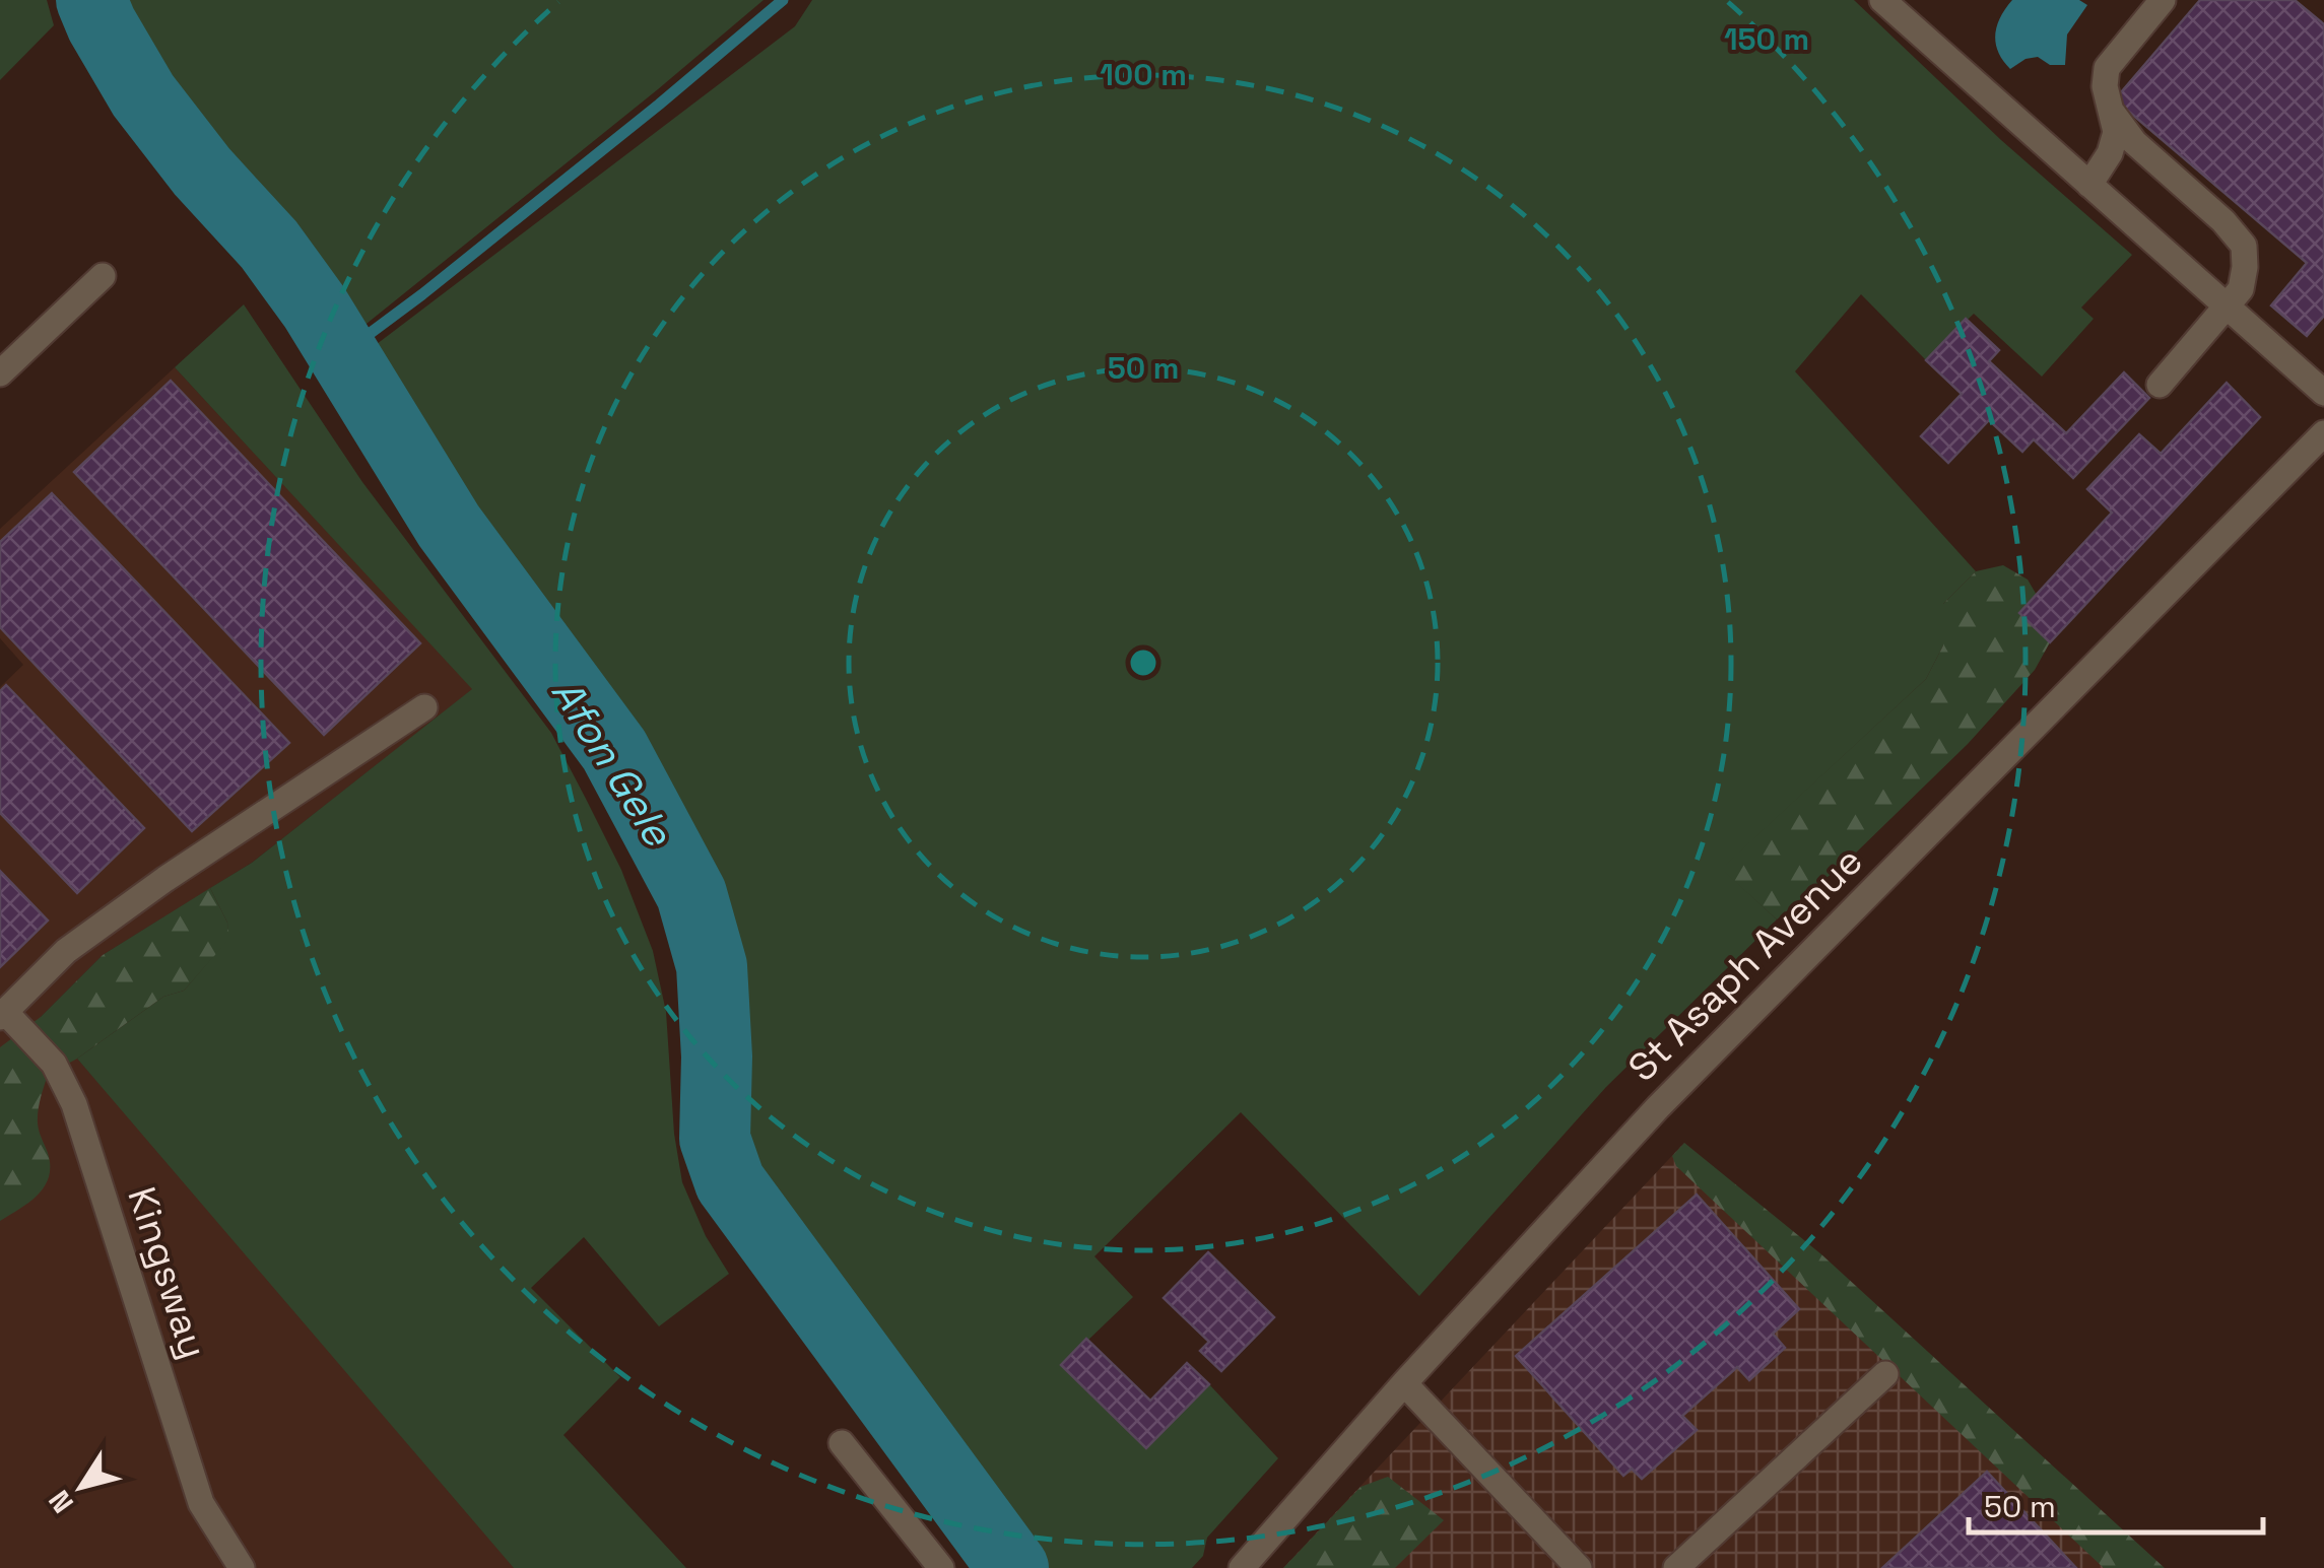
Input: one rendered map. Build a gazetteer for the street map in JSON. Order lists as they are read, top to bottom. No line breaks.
{"streets":{"street":["St Asaph Avenue","Kingsway"]},"water":["Afon Gele"],"scale_bar":"50 m","north":"bottom left","rings":["150 m","100 m","50 m"]}
